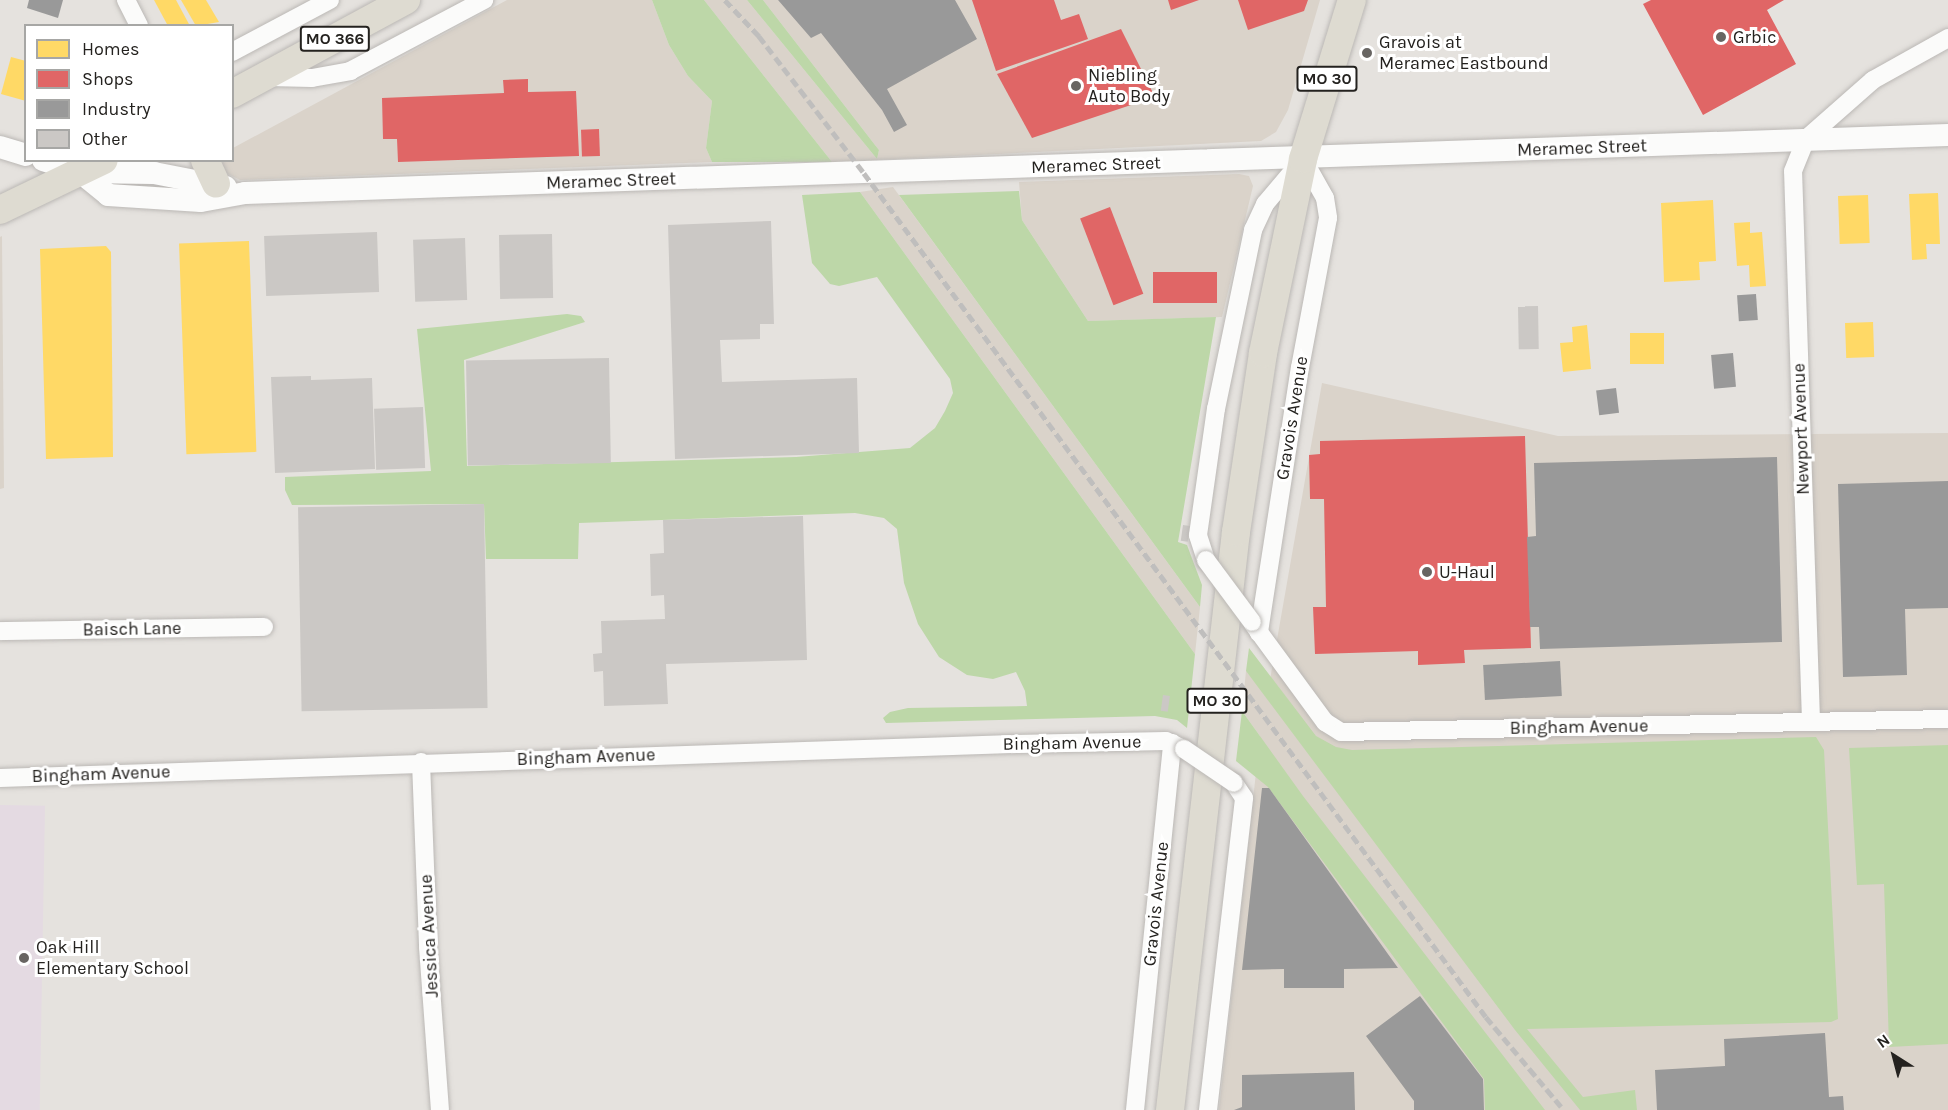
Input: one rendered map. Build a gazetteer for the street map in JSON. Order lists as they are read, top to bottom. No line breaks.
{"streets":{"main road":["MO 366","MO 30","Gravois Avenue"],"street":["Meramec Street","Newport Avenue","Baisch Lane","Bingham Avenue","Jessica Avenue"]},"crossings":[["Meramec Street","Gravois Avenue"],["Meramec Street","Newport Avenue"],["Gravois Avenue","Bingham Avenue"],["Newport Avenue","Bingham Avenue"],["Bingham Avenue","Jessica Avenue"]],"places":["Grbic","Gravois at Meramec Eastbound","Niebling Auto Body","U-Haul","Oak Hill Elementary School"],"legend":["Homes","Shops","Industry","Other"],"north":"top left"}
